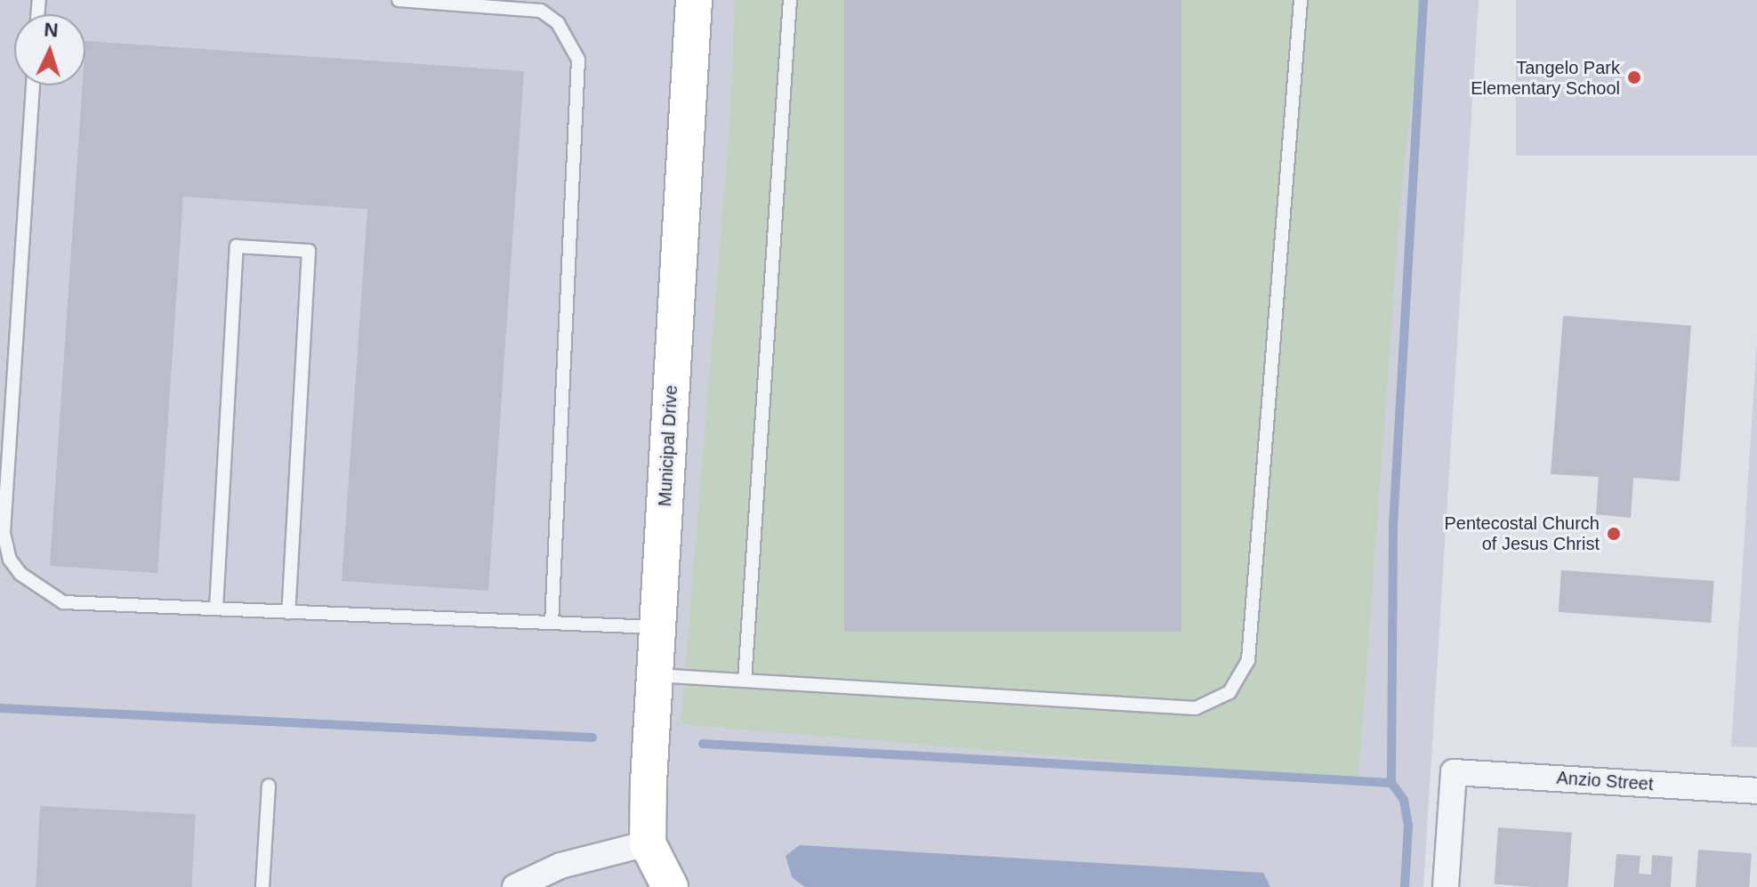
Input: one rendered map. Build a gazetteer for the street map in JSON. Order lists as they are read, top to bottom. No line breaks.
{"streets":{"street":["Municipal Drive","Anzio Street"]},"places":["Tangelo Park Elementary School","Pentecostal Church of Jesus Christ"],"north":"top"}
